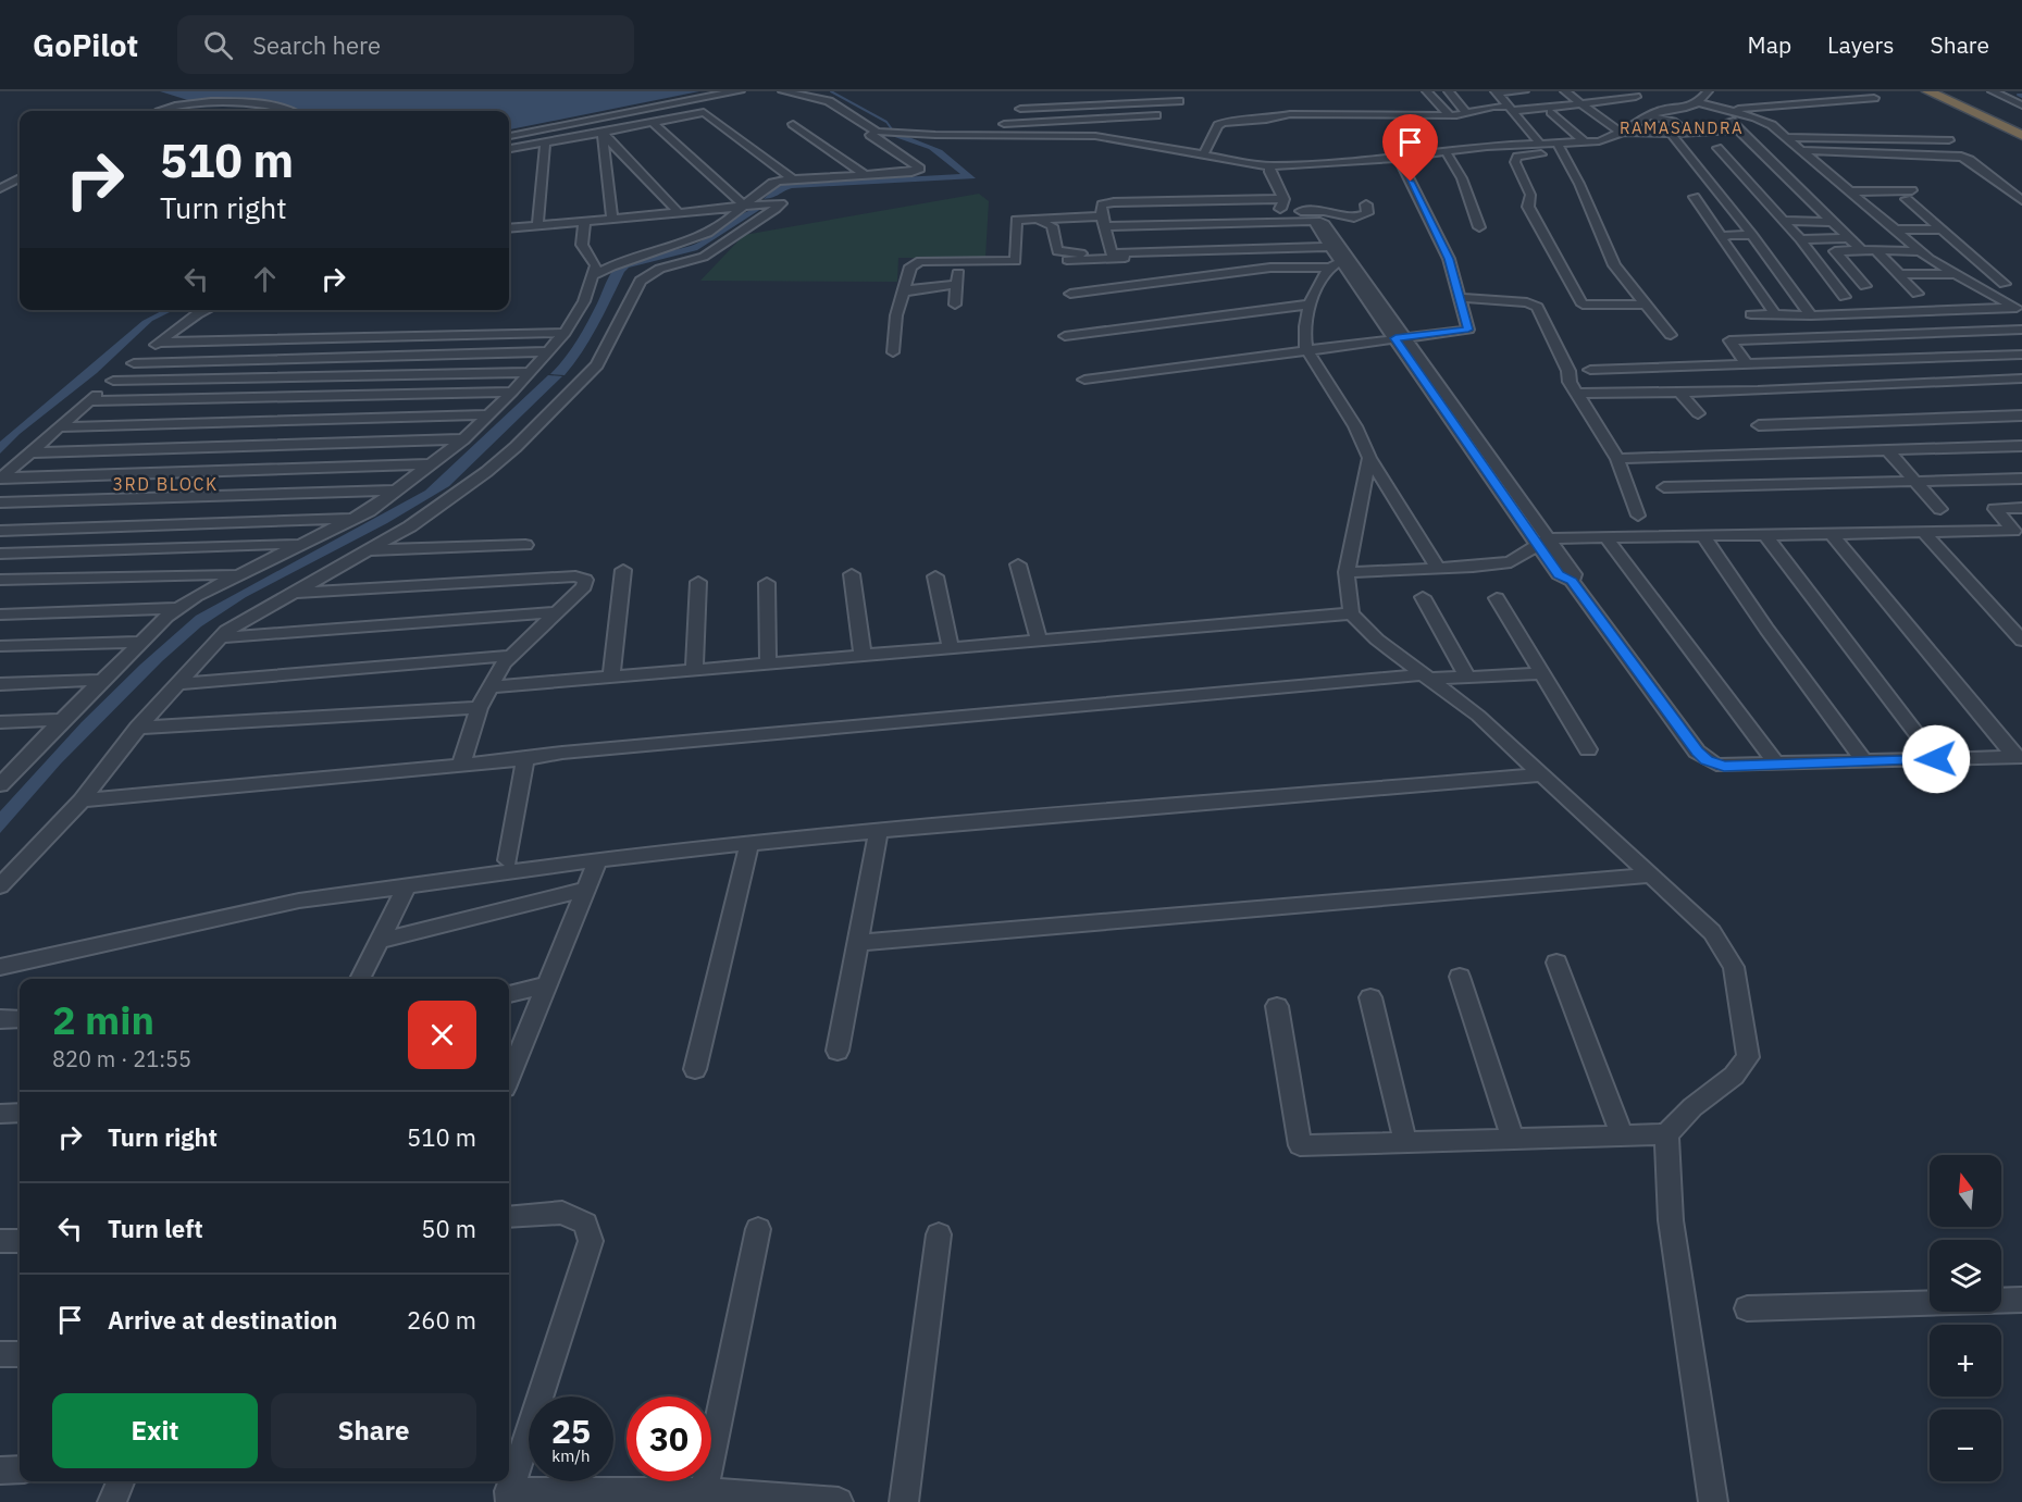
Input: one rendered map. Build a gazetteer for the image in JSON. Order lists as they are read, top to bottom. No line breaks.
{"districts":["RAMASANDRA","3RD BLOCK"],"north":"top","page":{"header":"GoPilot","search":"Search here","nav":["Map","Layers","Share"],"turn":["510 m","Turn right"],"heading":["2 min","820 m · 21:55"],"list":[{"name":"Turn right","value":"510 m"},{"name":"Turn left","value":"50 m"},{"name":"Arrive at destination","value":"260 m"}],"map_buttons":["+","−"],"buttons":["Exit","Share"],"speed":"25 km/h","limit":"30"}}
